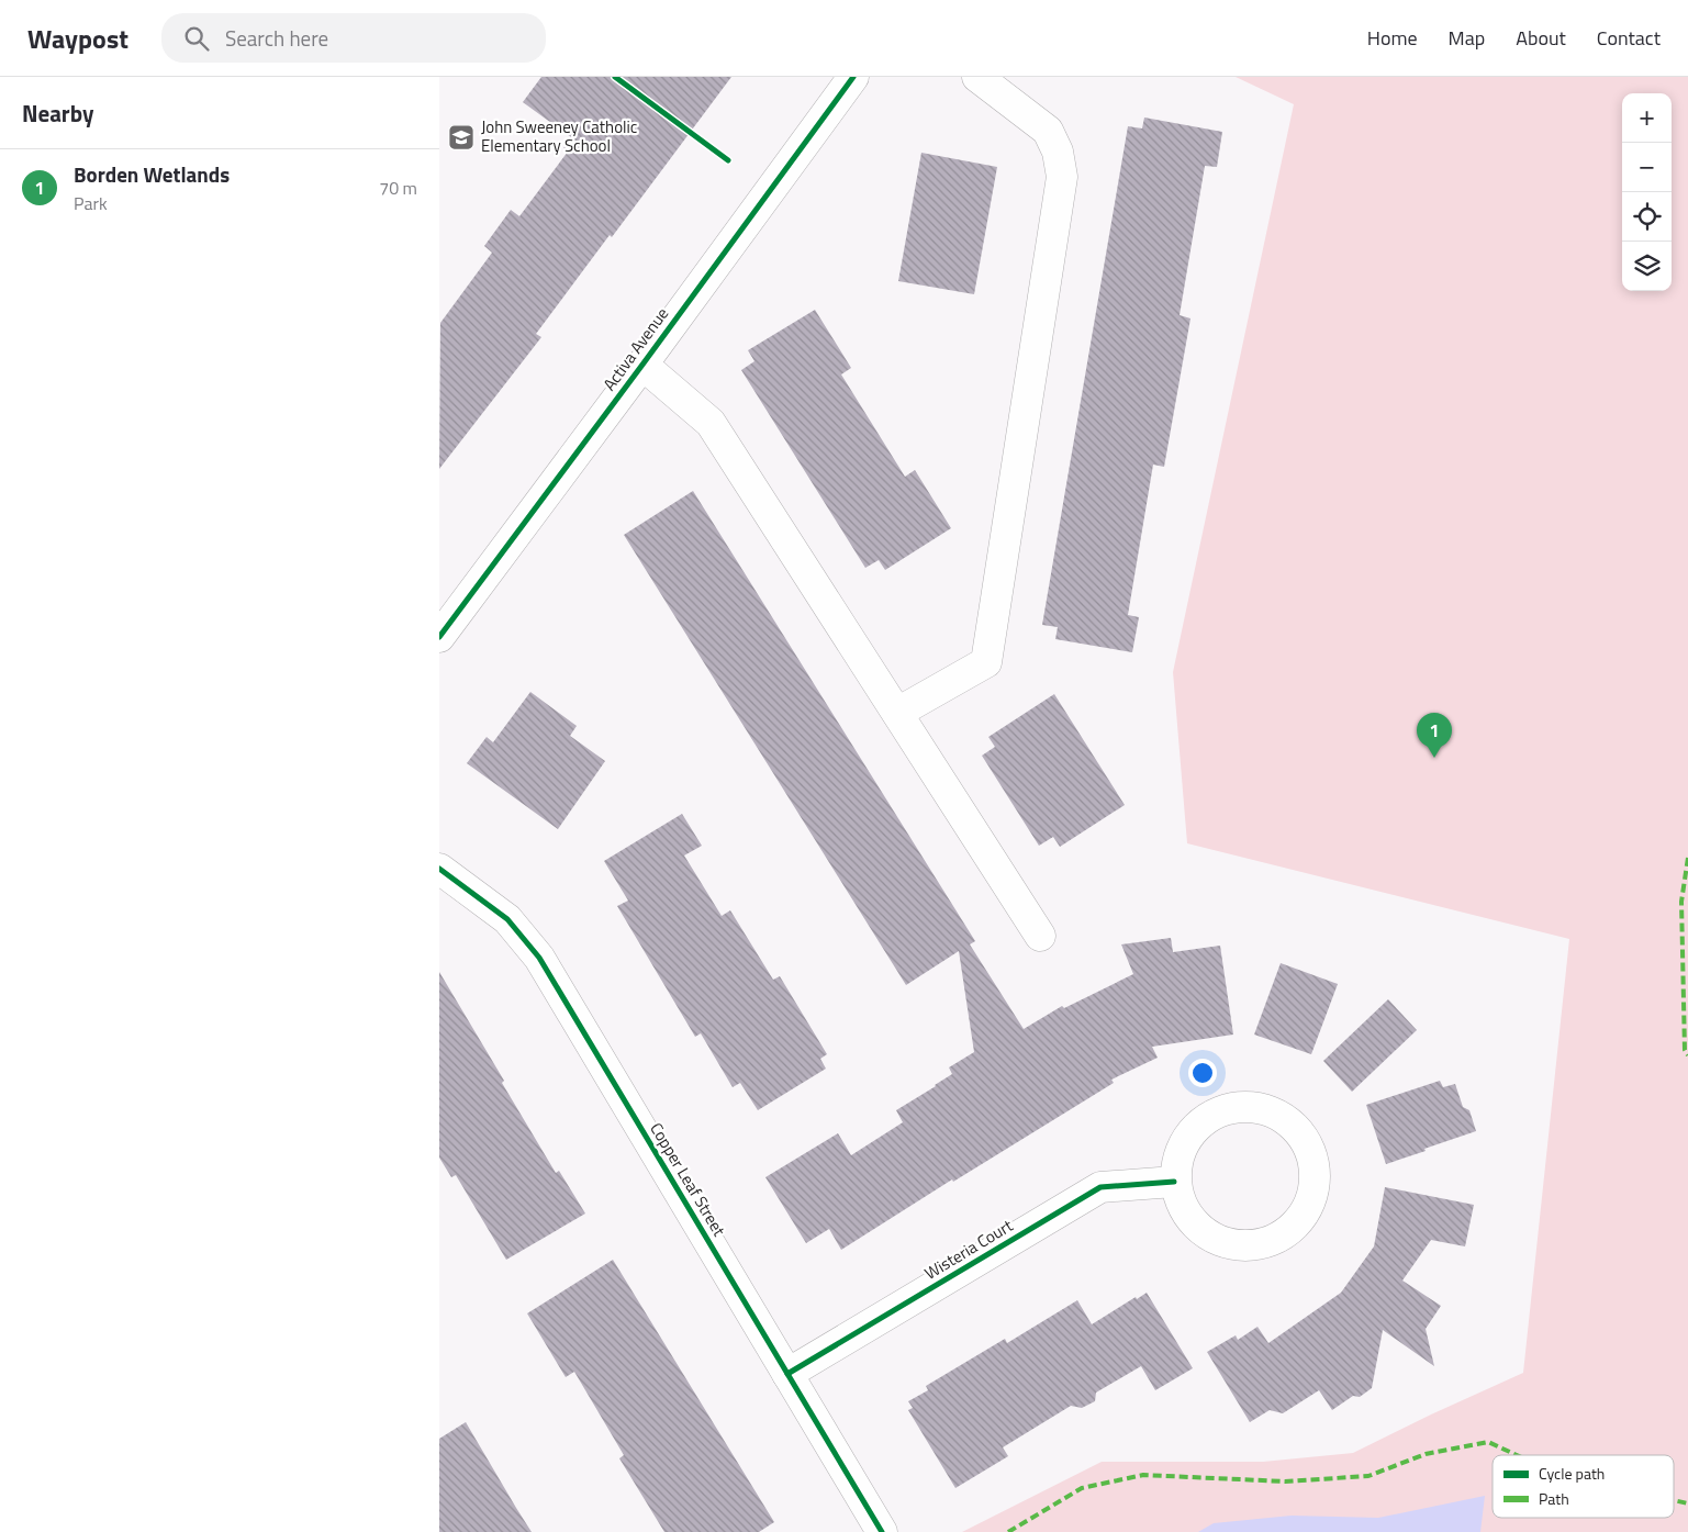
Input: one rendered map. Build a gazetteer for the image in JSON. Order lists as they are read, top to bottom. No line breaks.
{"streets":{"street":["Activa Avenue","Copper Leaf Street","Wisteria Court"]},"crossings":[["Copper Leaf Street","Wisteria Court"]],"places":{"school or university":["John Sweeney Catholic Elementary School"]},"legend":["Cycle path","Path"],"page":{"header":"Waypost","search":"Search here","nav":["Home","Map","About","Contact"],"heading":"Nearby","map_buttons":["+","−"],"list":[{"mark":"1","name":"Borden Wetlands","note":"Park","value":"70 m"}],"pins":"1"}}
